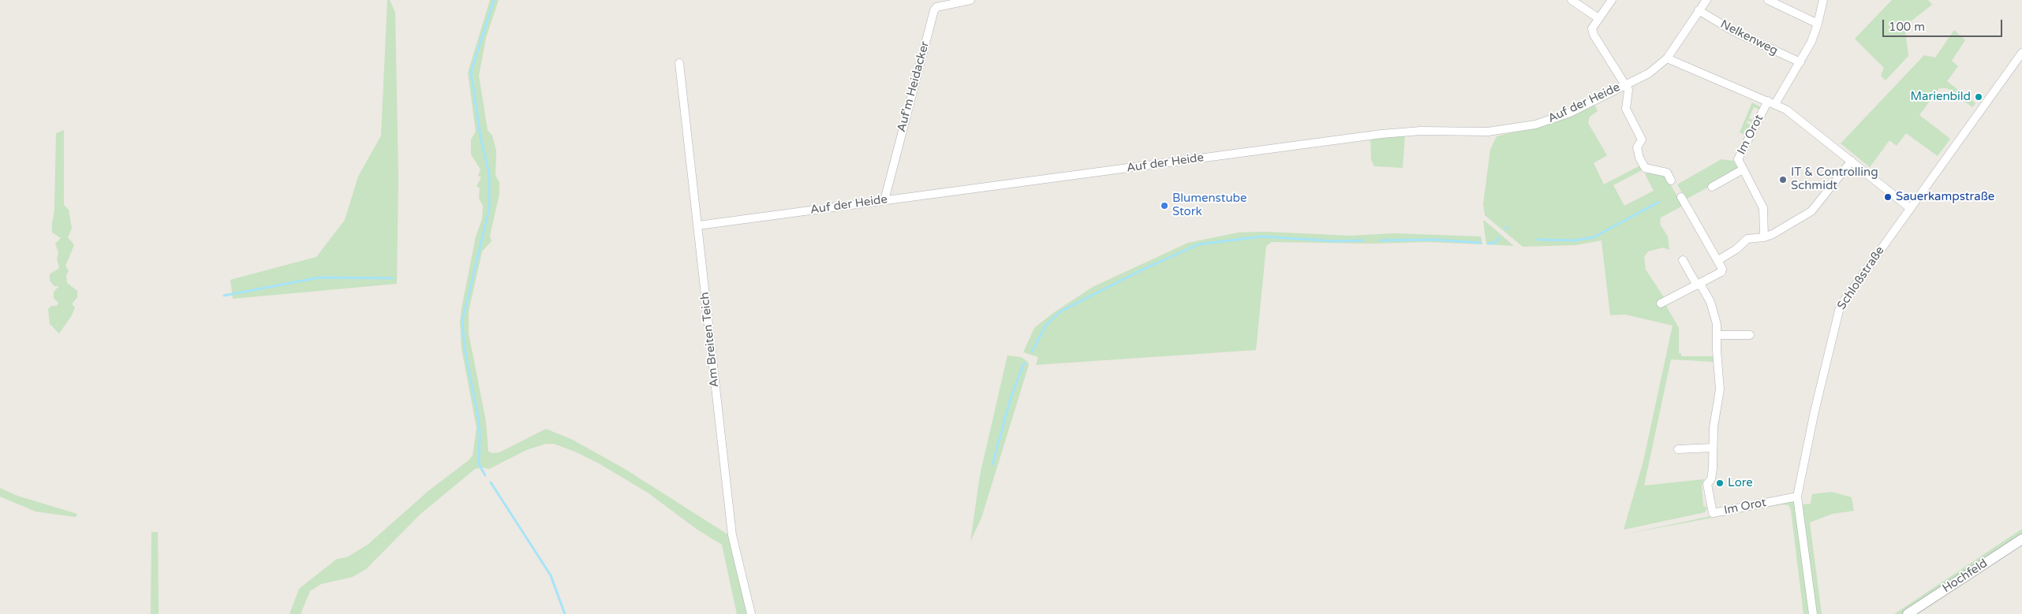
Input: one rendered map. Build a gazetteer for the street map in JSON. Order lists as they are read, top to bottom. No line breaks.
{"streets":{"street":["Nelkenweg","Auf'm Heidacker","Auf der Heide","Im Orot","Schloßstraße","Am Breiten Teich","Hochfeld"]},"crossings":[["Nelkenweg","Auf der Heide"],["Auf'm Heidacker","Auf der Heide"],["Auf der Heide","Am Breiten Teich"],["Im Orot","Schloßstraße"]],"places":["Marienbild","IT & Controlling Schmidt","Sauerkampstraße","Blumenstube Stork","Lore"],"scale_bar":"100 m"}
